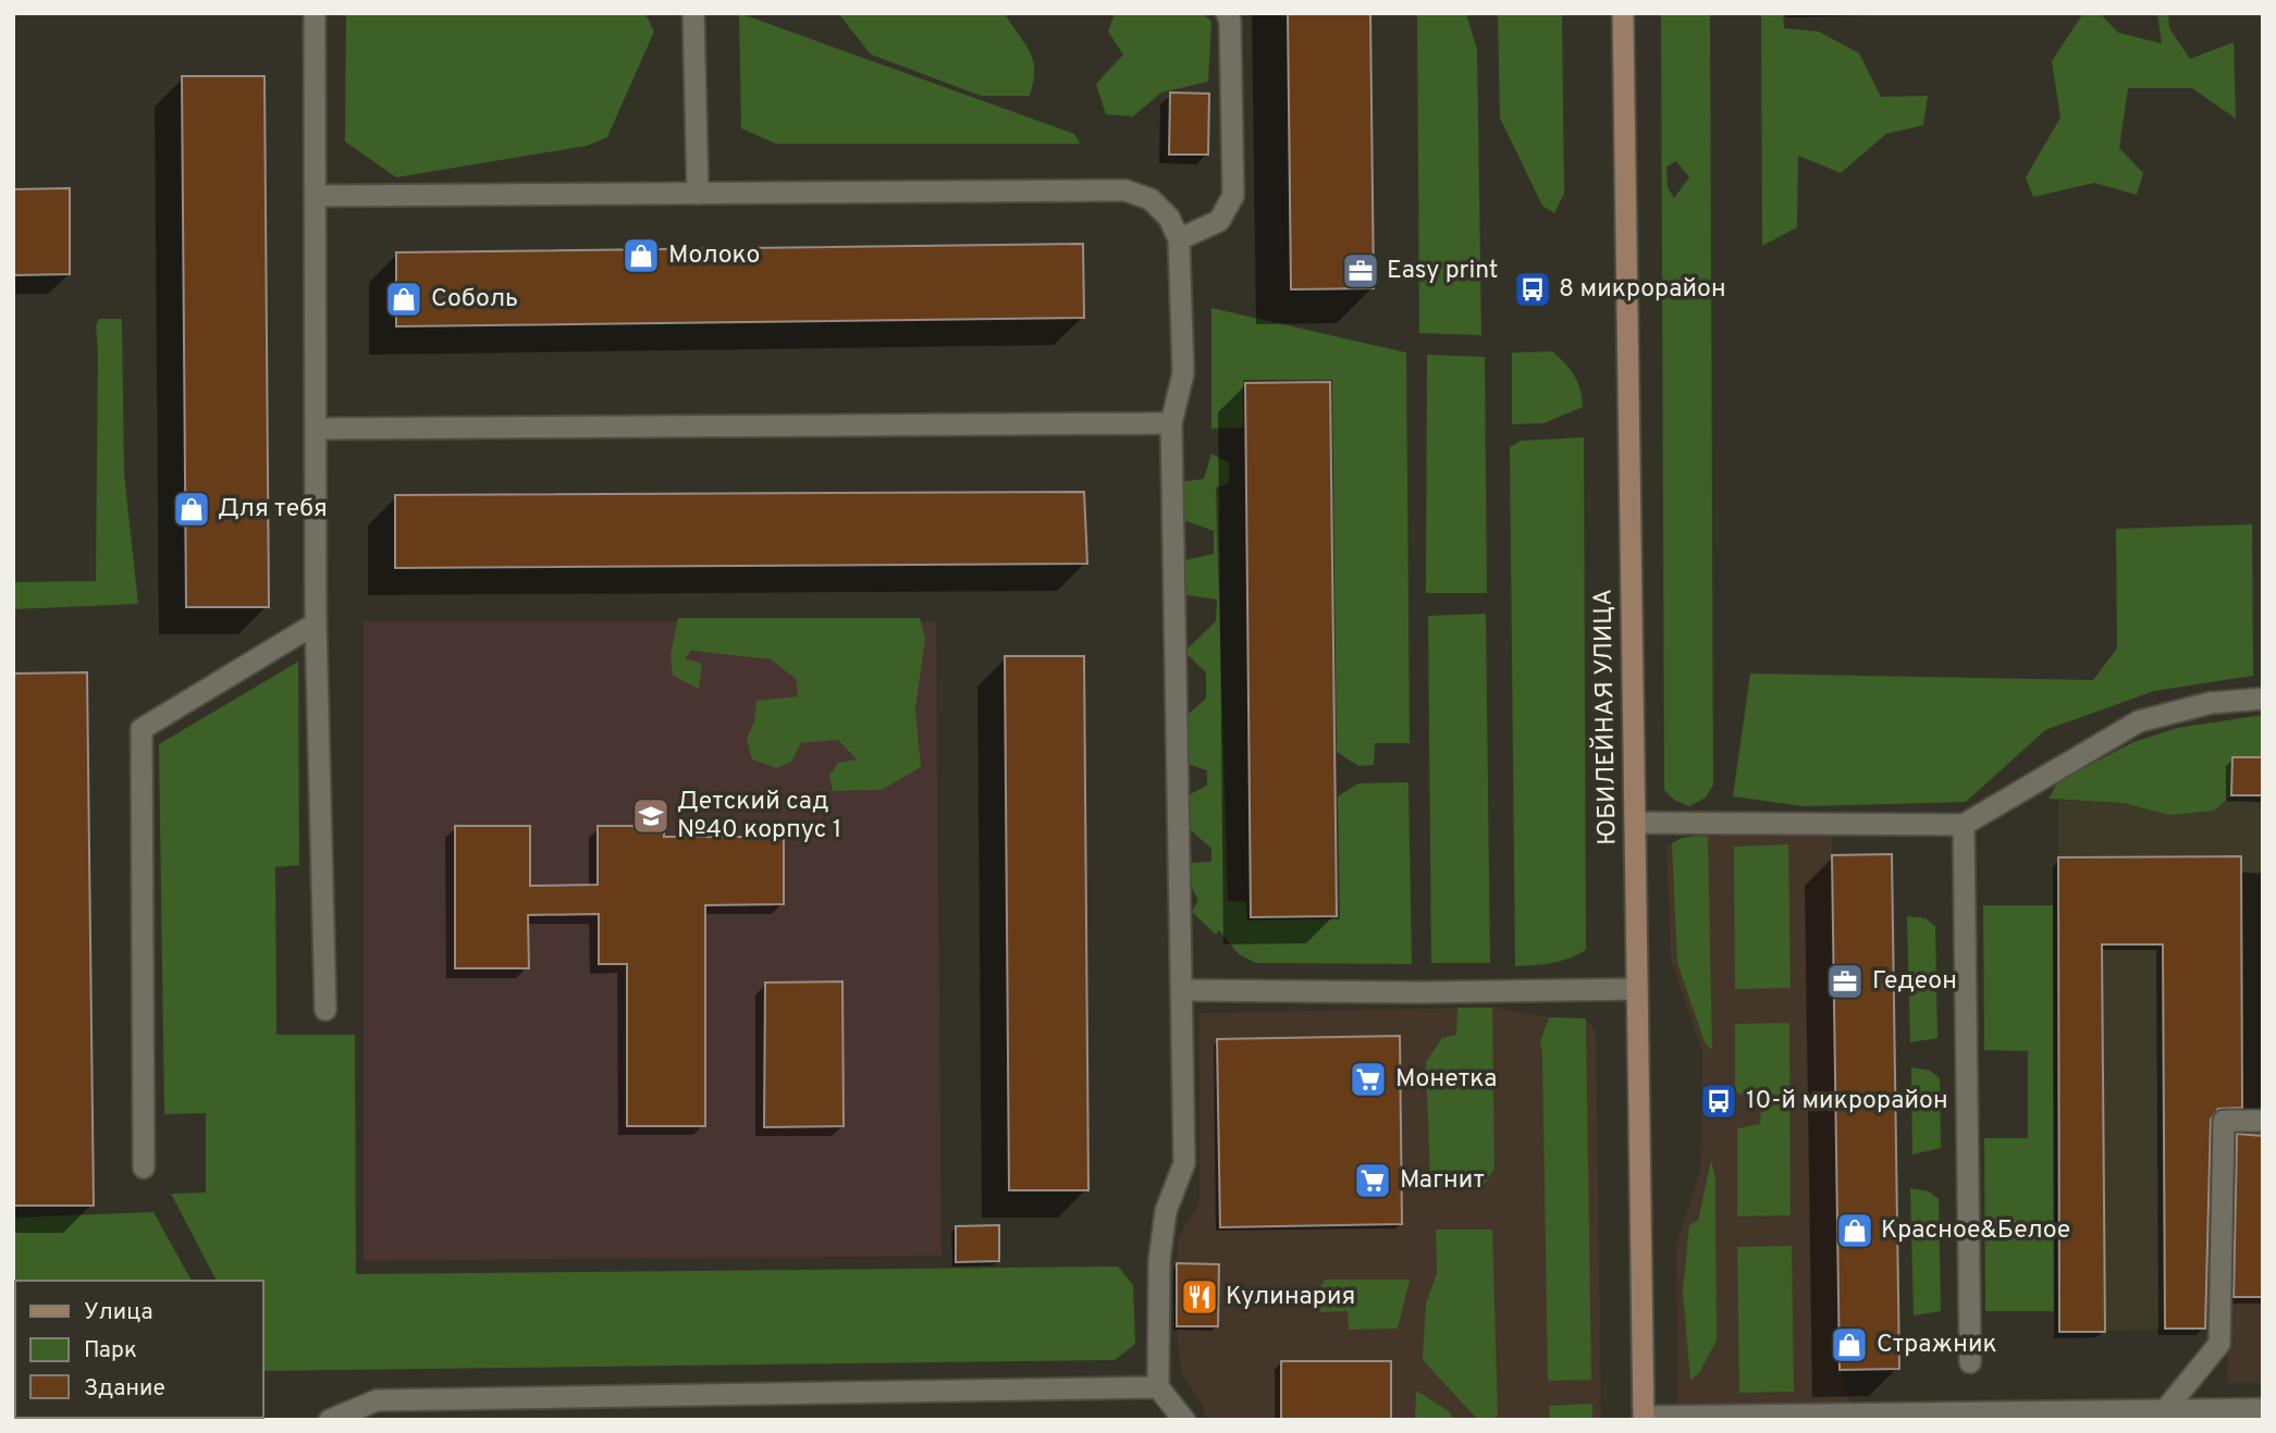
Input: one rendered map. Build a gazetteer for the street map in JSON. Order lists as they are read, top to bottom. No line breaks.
{"streets":{"main road":["ЮБИЛЕЙНАЯ УЛИЦА"]},"places":{"shop":["Молоко","Соболь","Для тебя","Красное&Белое","Стражник"],"office":["Easy print","Гедеон"],"bus stop":["8 микрорайон","10-й микрорайон"],"school or university":["Детский сад №40 корпус 1"],"supermarket":["Монетка","Магнит"],"restaurant":["Кулинария"]},"legend":["Улица","Парк","Здание"]}
